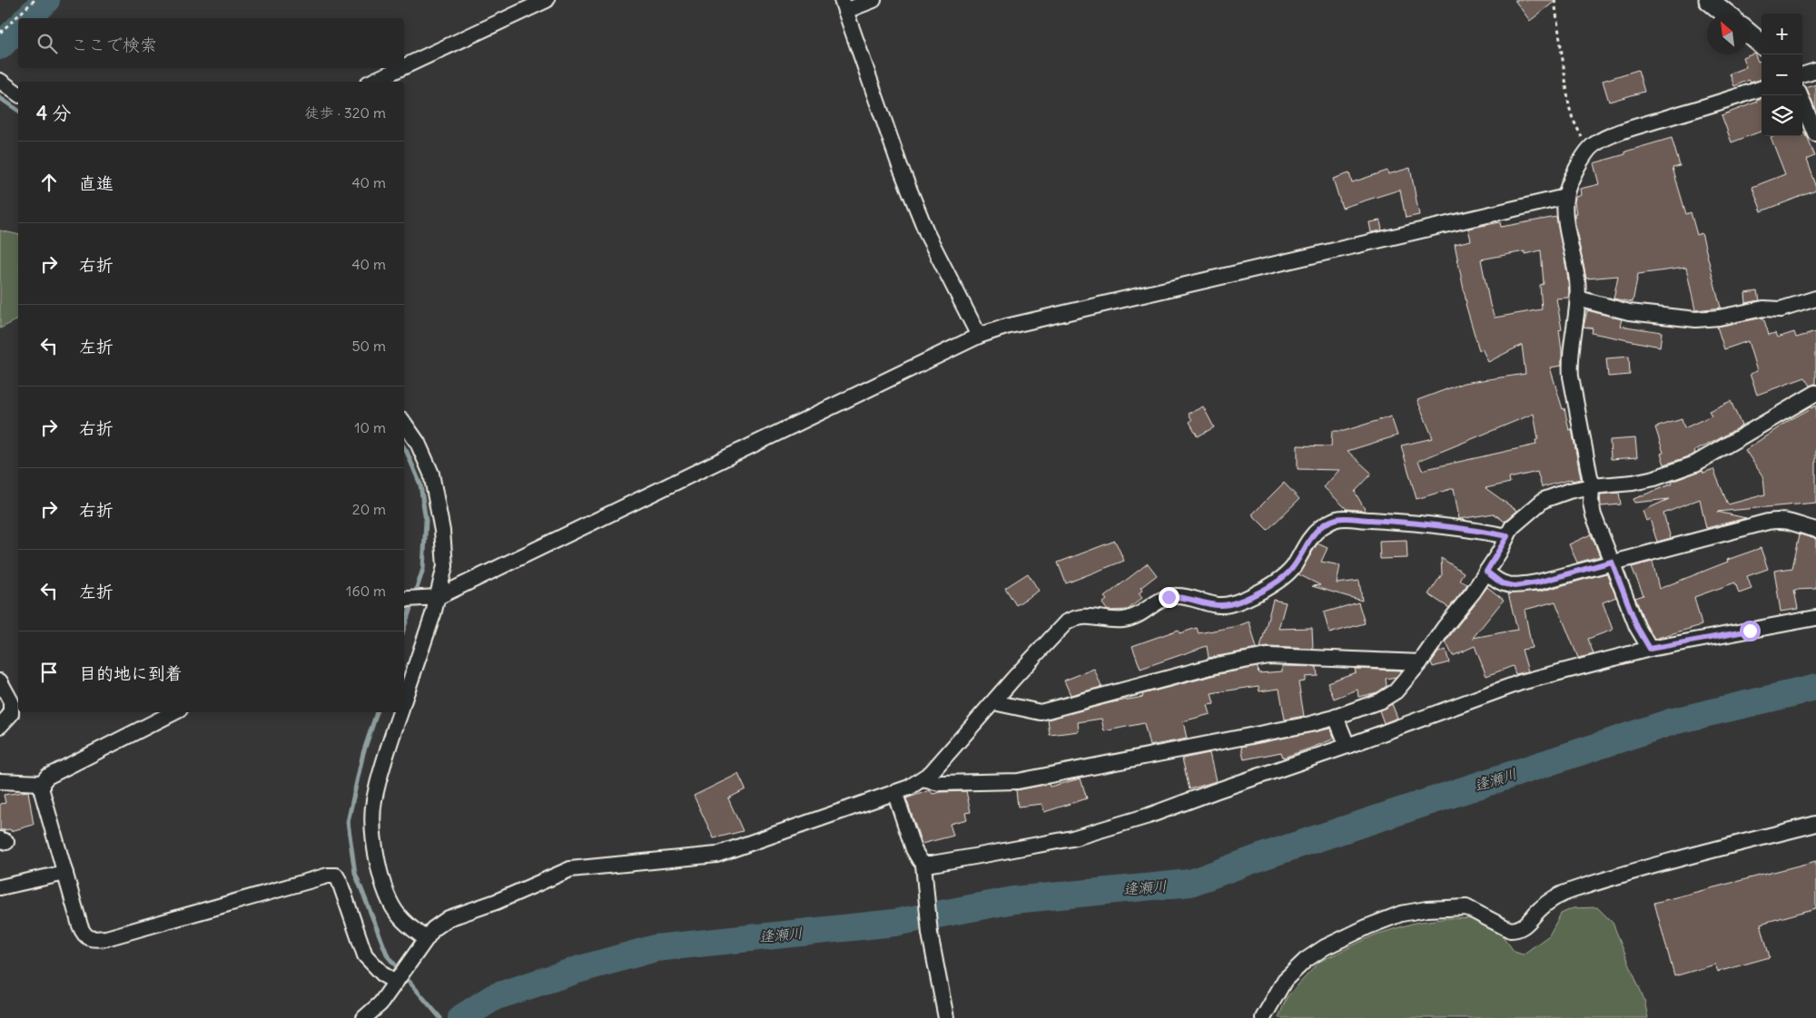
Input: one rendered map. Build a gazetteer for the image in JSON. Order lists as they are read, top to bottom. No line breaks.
{"water":["逢瀬川"],"north":"top left","page":{"map_buttons":["+","−"],"search":"ここで検索","heading":["4 分","徒歩 · 320 m"],"list":[["直進","40 m"],["右折","40 m"],["左折","50 m"],["右折","10 m"],["右折","20 m"],["左折","160 m"],"目的地に到着"]}}
